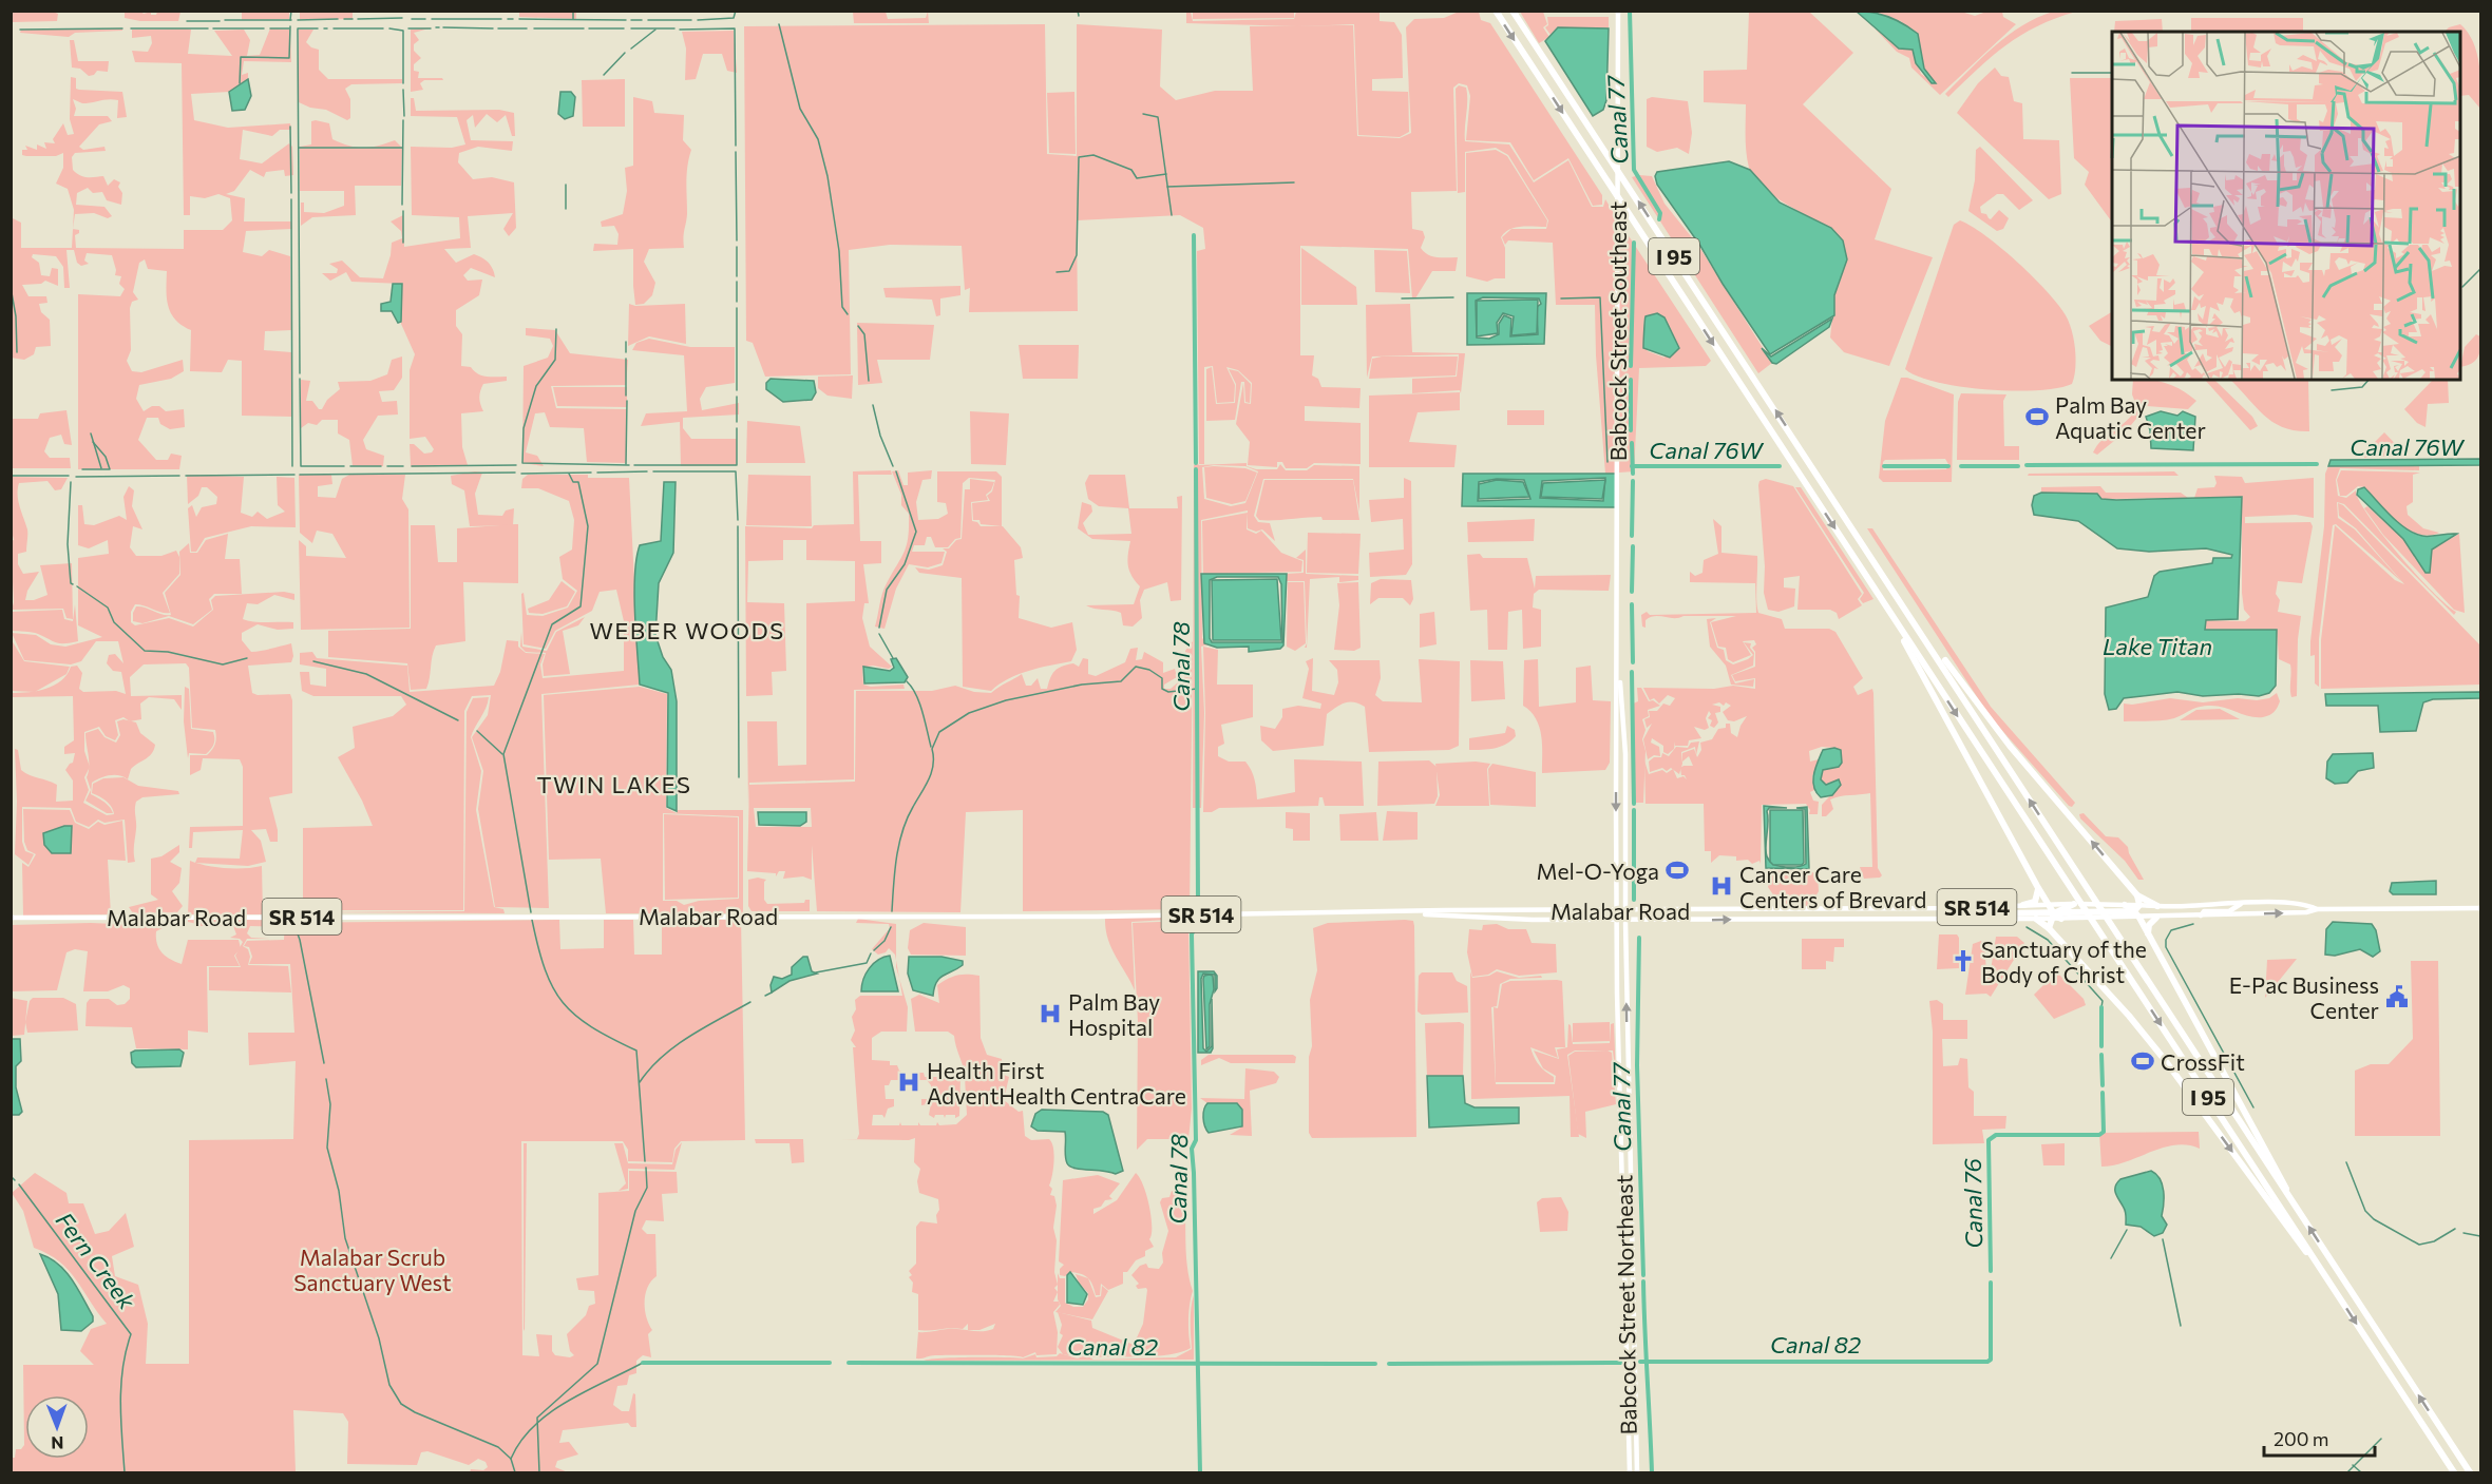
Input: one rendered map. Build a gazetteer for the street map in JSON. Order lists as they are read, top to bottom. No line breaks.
{"streets":{"highway":["I 95"],"main road":["Babcock Street Southeast","SR 514","Malabar Road","Babcock Street Northeast"]},"crossings":[["Babcock Street Southeast","Malabar Road"],["Babcock Street Southeast","Babcock Street Northeast"],["Malabar Road","Babcock Street Northeast"]],"districts":["WEBER WOODS","TWIN LAKES"],"water":["Canal 77","Canal 76W","Lake Titan","Canal 78","Canal 76","Fern Creek","Canal 82"],"parks":["Malabar Scrub Sanctuary West"],"places":{"sports":["Palm Bay Aquatic Center","Mel-O-Yoga","CrossFit"],"hospital":["Cancer Care Centers of Brevard","Palm Bay Hospital","Health First AdventHealth CentraCare"],"church":["Sanctuary of the Body of Christ"],"public building":["E-Pac Business Center"]},"scale_bar":"200 m","north":"bottom"}
